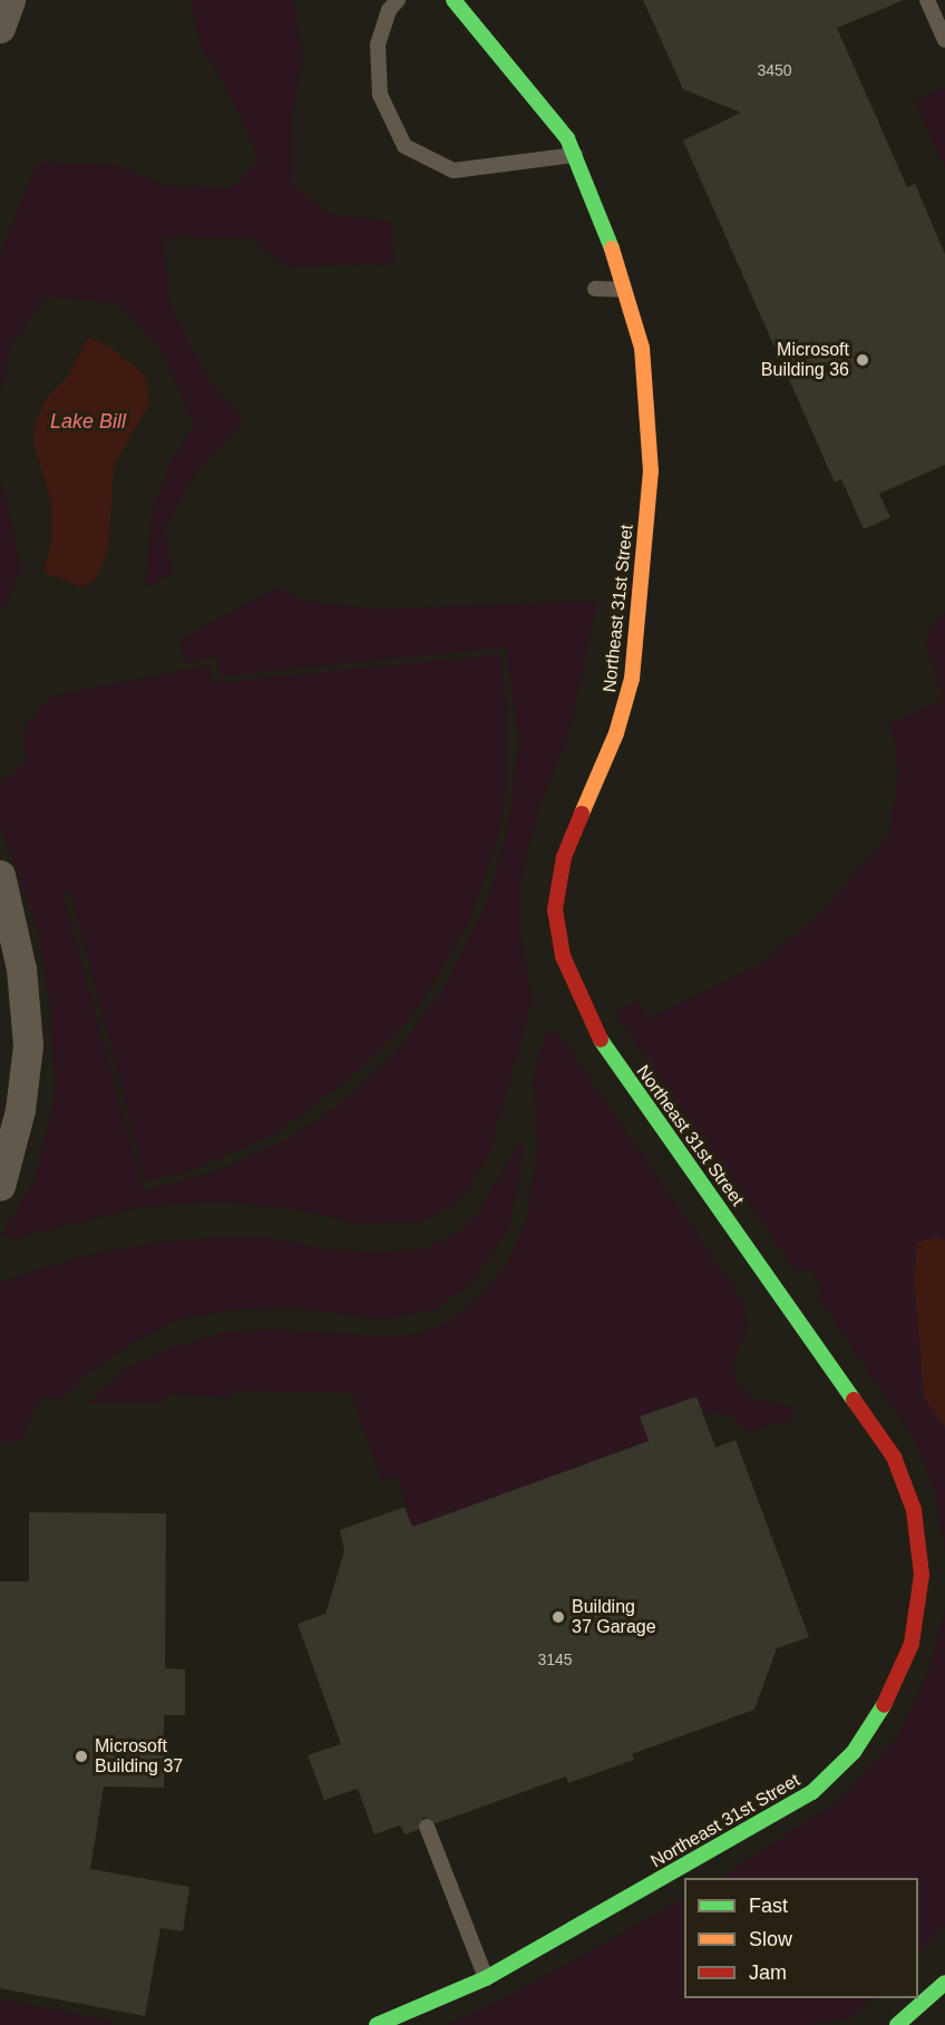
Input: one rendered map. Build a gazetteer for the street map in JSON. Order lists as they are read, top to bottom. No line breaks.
{"streets":{"street":["Northeast 31st Street"]},"water":["Lake Bill"],"places":["Microsoft Building 36","Building 37 Garage","Microsoft Building 37"],"house_numbers":["3450","3145"],"legend":["Fast","Slow","Jam"]}
